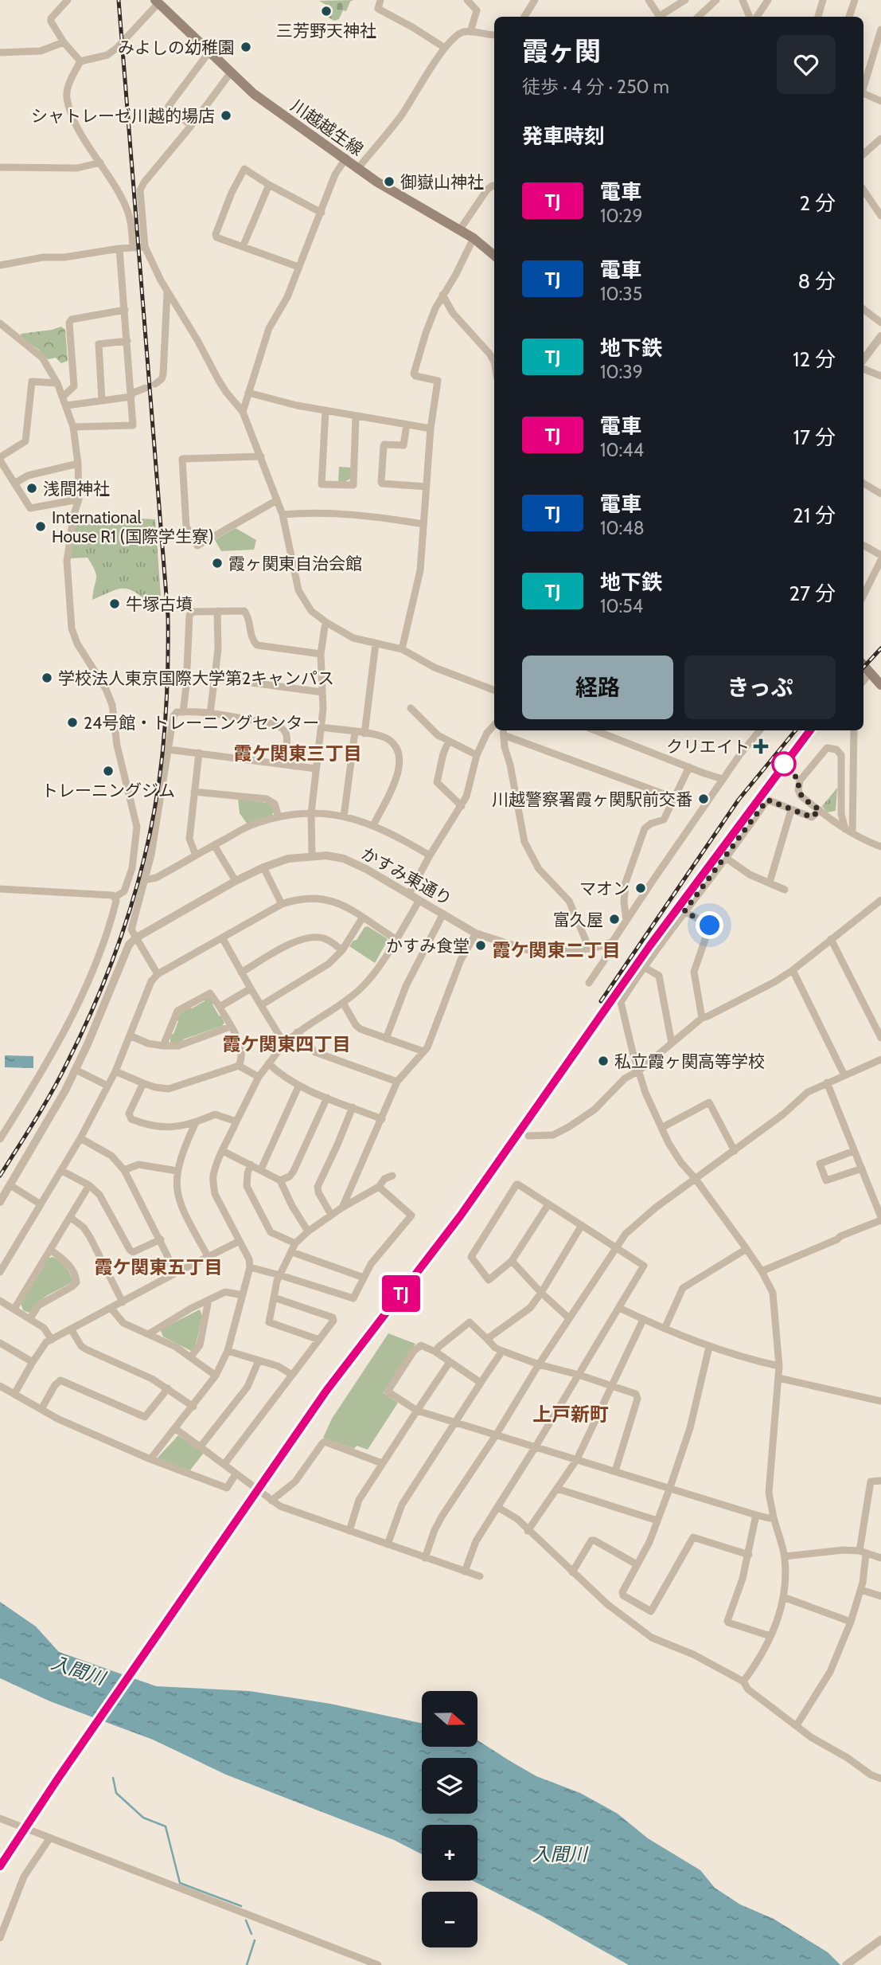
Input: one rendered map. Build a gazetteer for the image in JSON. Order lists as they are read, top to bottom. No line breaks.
{"streets":{"main road":["川越越生線"],"street":["かすみ東通り"]},"districts":["霞ケ関東三丁目","霞ケ関東二丁目","霞ケ関東四丁目","霞ケ関東五丁目","上戸新町"],"water":["入間川"],"places":{"other":["三芳野天神社","みよしの幼稚園","シャトレーゼ川越的場店","御嶽山神社","浅間神社","International House R1 (国際学生寮)","霞ヶ関東自治会館","牛塚古墳","学校法人東京国際大学第2キャンパス","24号館・トレーニングセンター","トレーニングジム","川越警察署霞ヶ関駅前交番","マオン","富久屋","かすみ食堂","私立霞ヶ関高等学校"],"health":["クリエイト"]},"north":"right","page":{"on_map":"TJ","heading":[["霞ヶ関","徒歩 · 4 分 · 250 m"],"発車時刻"],"list":[{"mark":"TJ","name":"電車","note":"10:29","value":"2 分"},{"mark":"TJ","name":"電車","note":"10:35","value":"8 分"},{"mark":"TJ","name":"地下鉄","note":"10:39","value":"12 分"},{"mark":"TJ","name":"電車","note":"10:44","value":"17 分"},{"mark":"TJ","name":"電車","note":"10:48","value":"21 分"},{"mark":"TJ","name":"地下鉄","note":"10:54","value":"27 分"}],"buttons":["経路","きっぷ"],"map_buttons":["+","−"]}}
